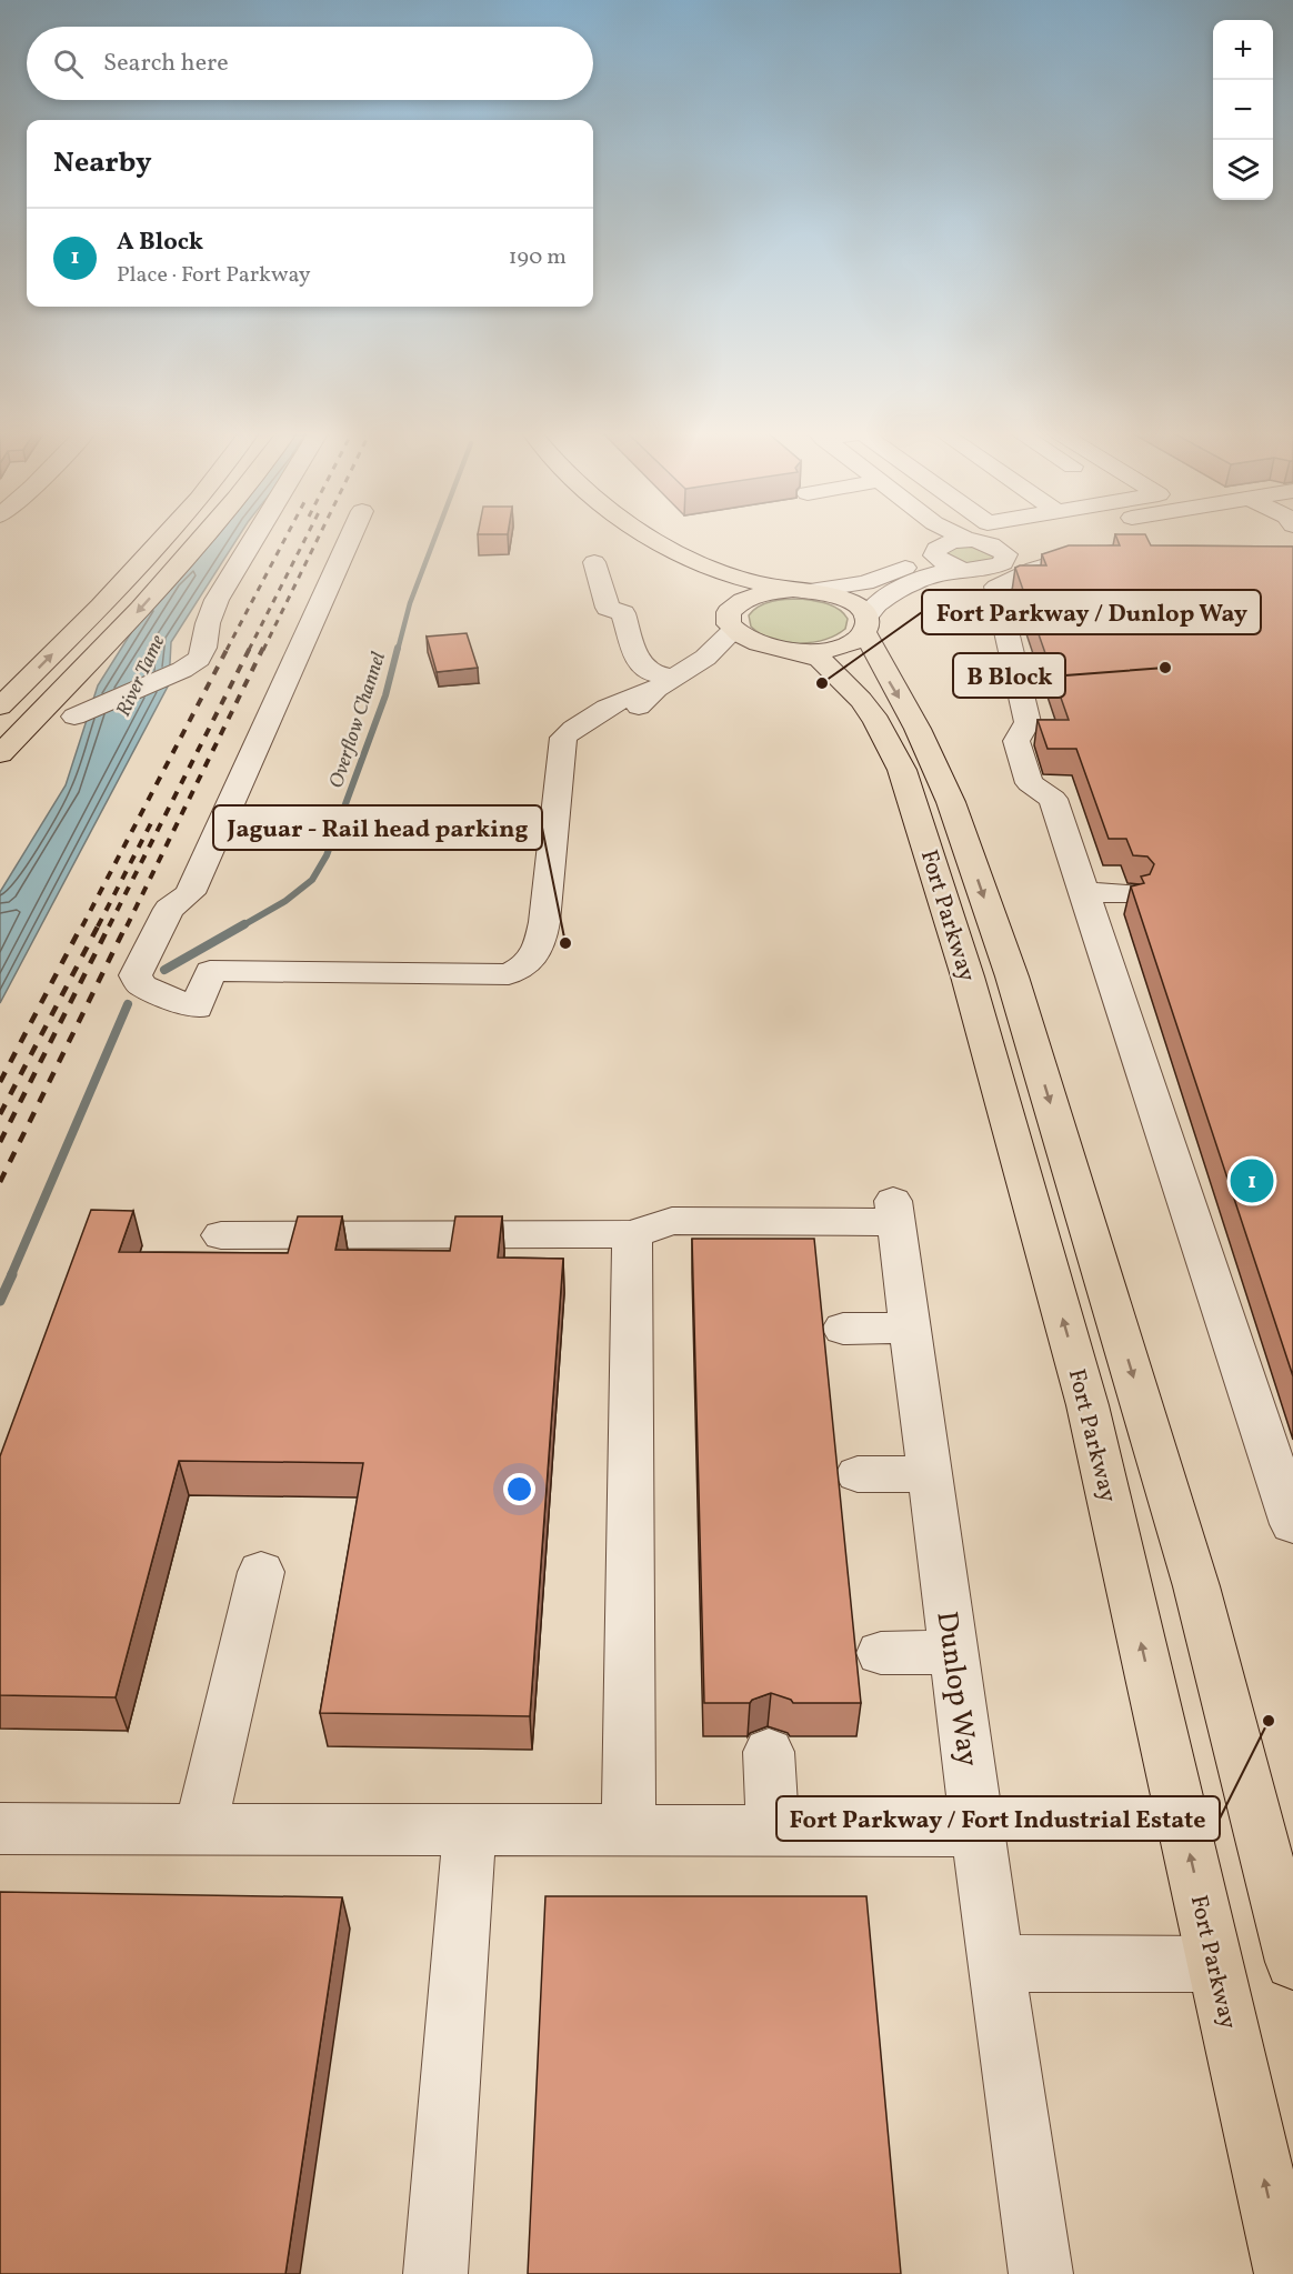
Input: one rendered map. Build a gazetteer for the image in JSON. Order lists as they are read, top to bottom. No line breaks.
{"streets":{"main road":["Fort Parkway"],"street":["Dunlop Way"]},"water":["River Tame","Overflow Channel"],"places":["B Block","Fort Parkway / Dunlop Way","Jaguar - Rail head parking","Fort Parkway / Fort Industrial Estate"],"page":{"map_buttons":["+","−"],"search":"Search here","heading":"Nearby","list":[{"mark":"1","name":"A Block","note":"Place · Fort Parkway","value":"190 m"}],"pins":"1"}}
